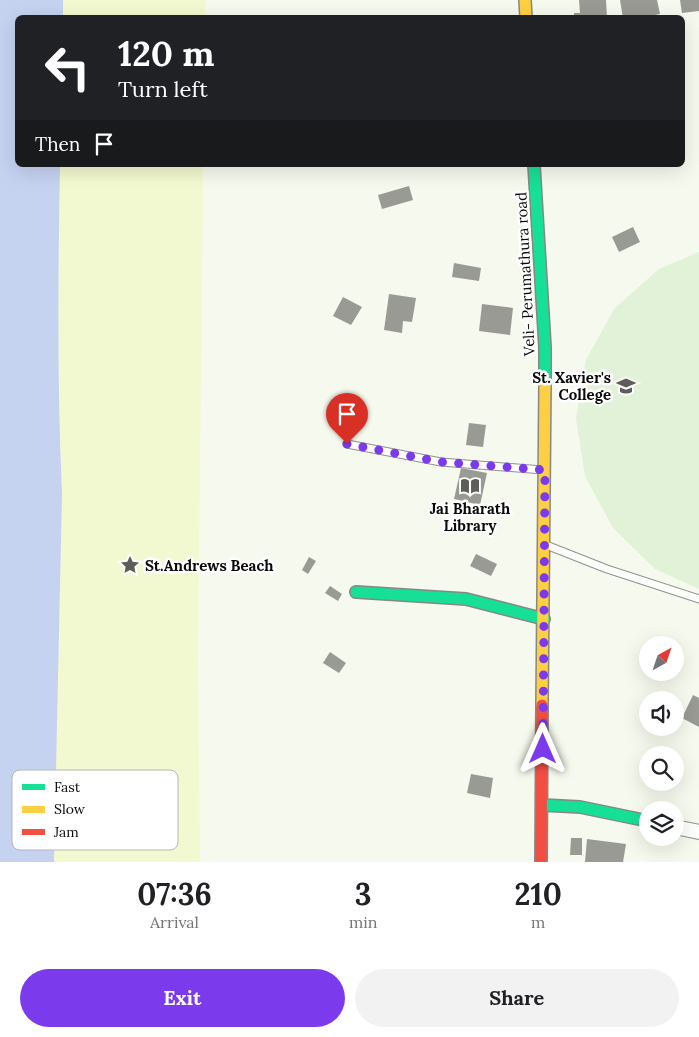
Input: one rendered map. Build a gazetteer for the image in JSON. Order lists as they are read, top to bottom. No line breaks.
{"streets":{"main road":["Veli- Perumathura road"]},"places":{"school or university":["St. Xavier's College"],"library":["Jai Bharath Library"],"place":["St.Andrews Beach"]},"legend":["Fast","Slow","Jam"],"north":"top right","page":{"turn":["120 m","Turn left"],"then":"Then","eta":["07:36","Arrival","3","min","210","m"],"buttons":["Exit","Share"]}}
